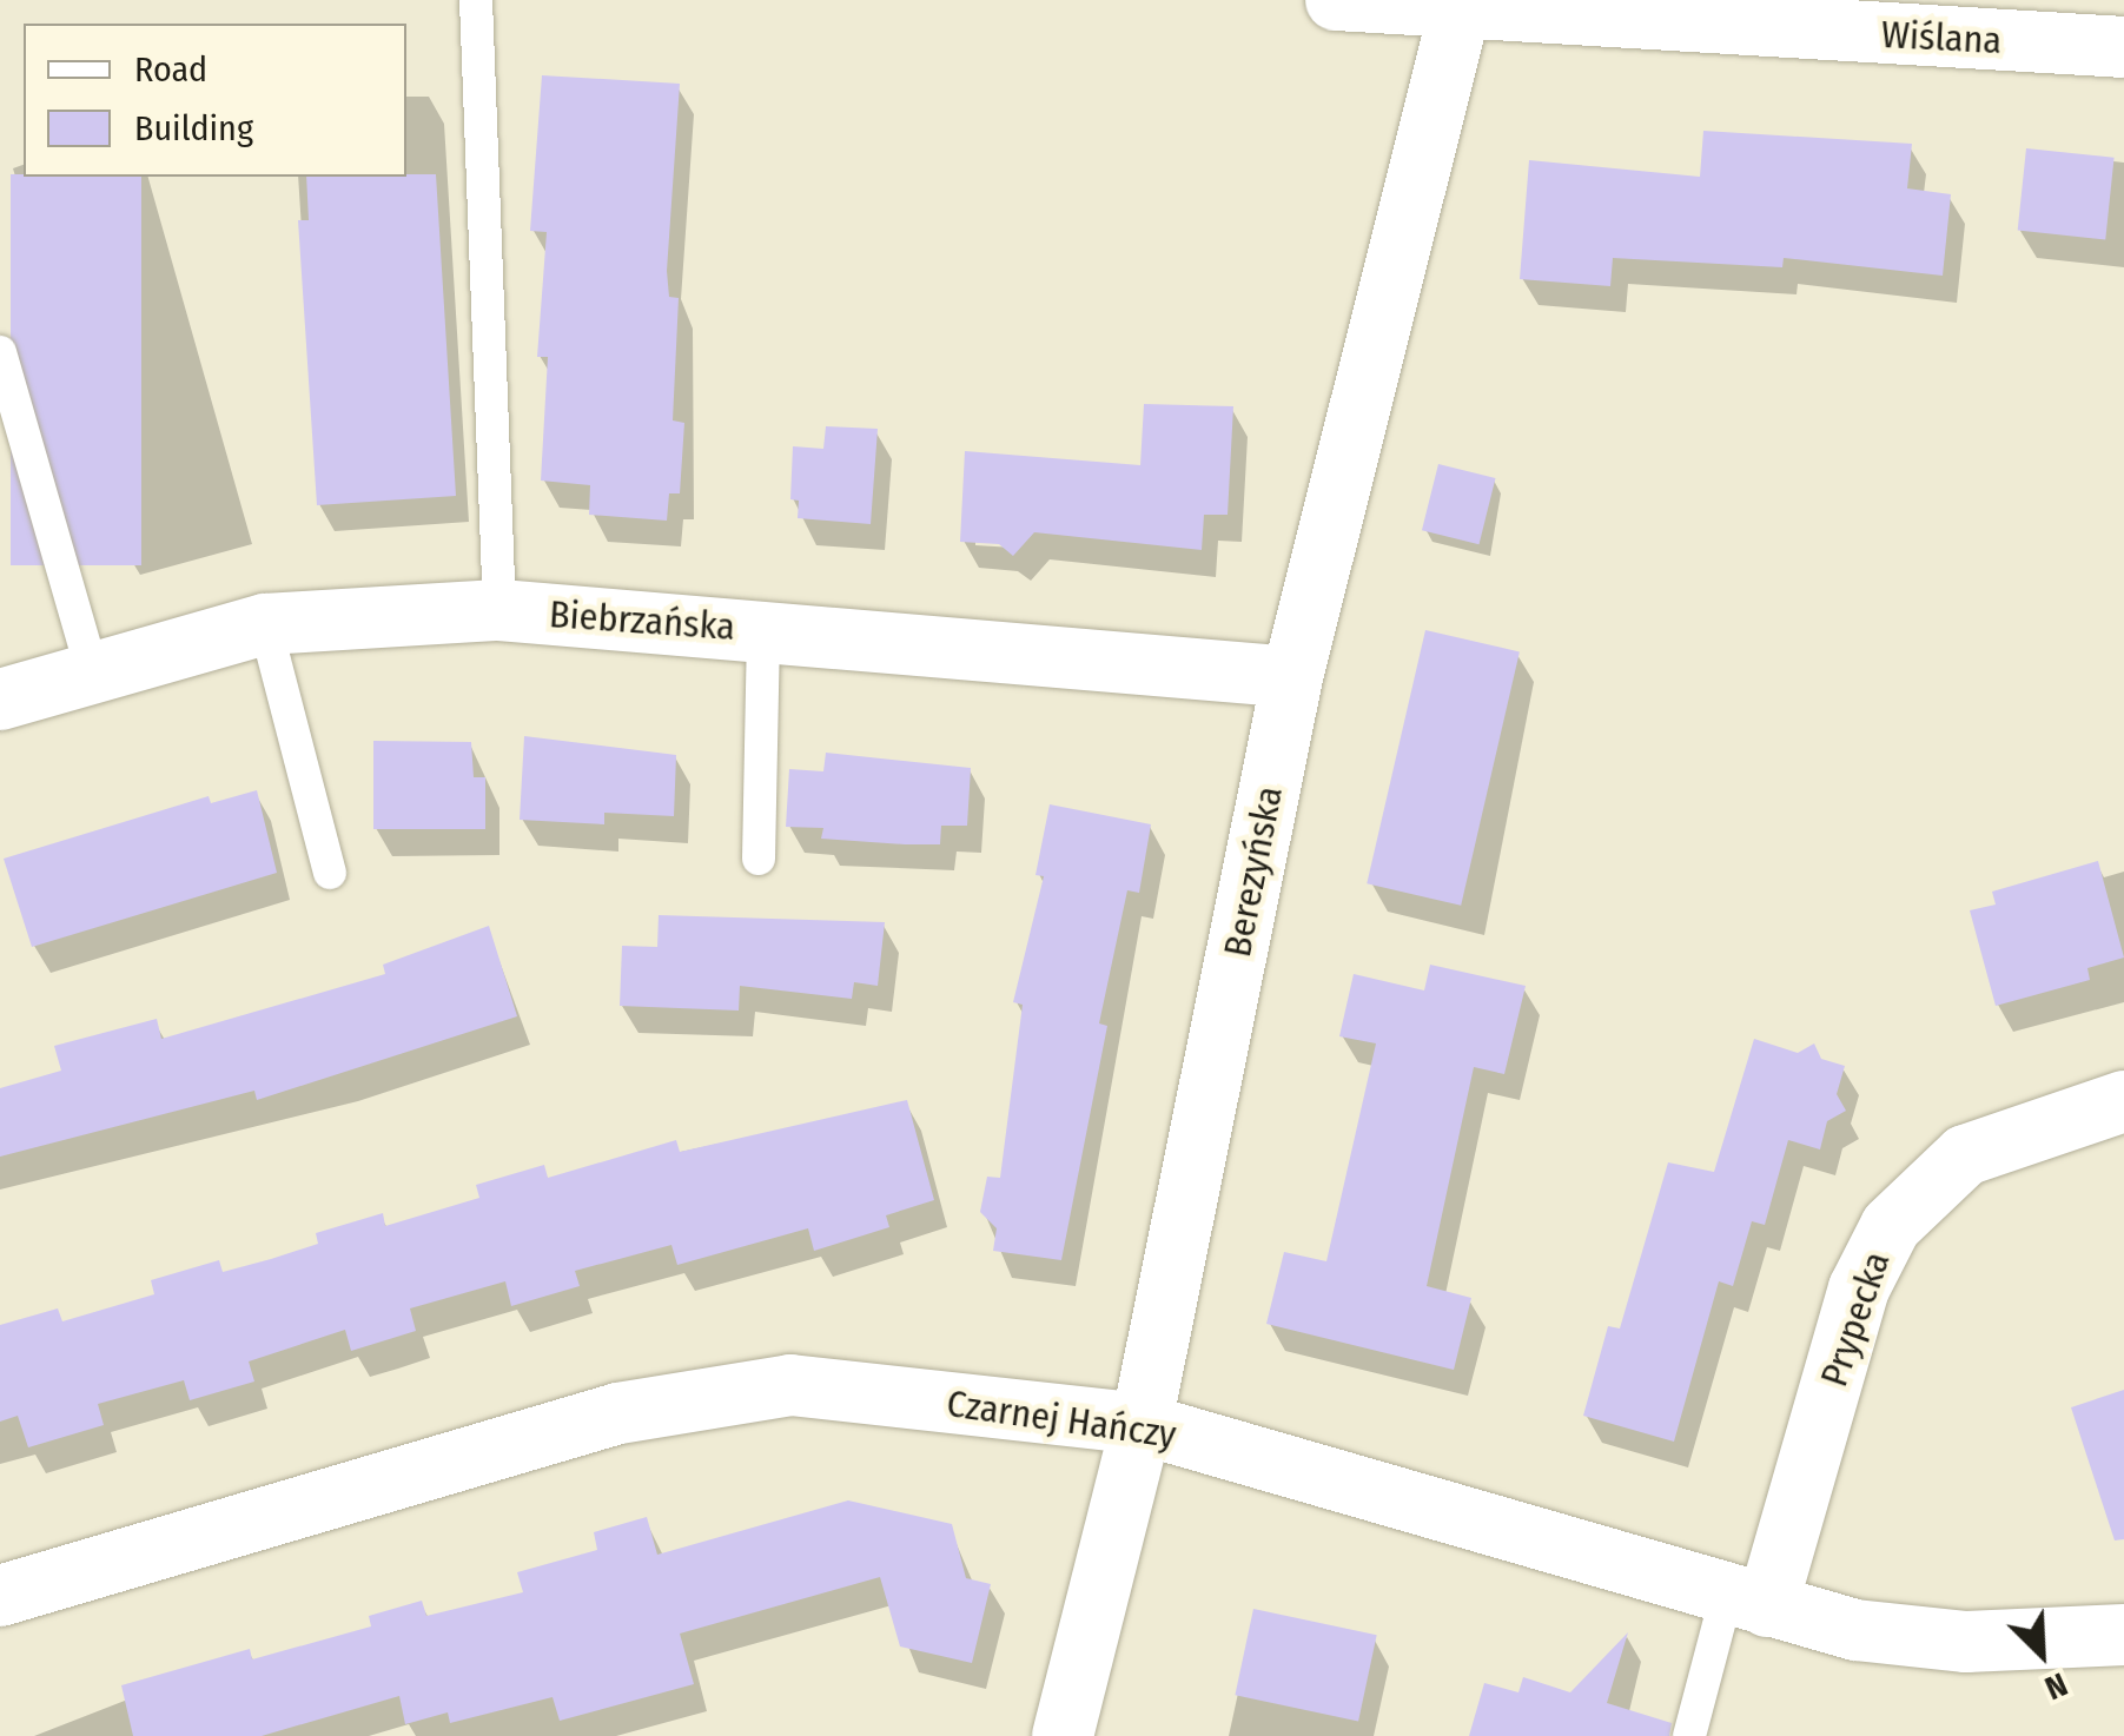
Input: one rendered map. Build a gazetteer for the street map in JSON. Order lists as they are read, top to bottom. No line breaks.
{"streets":{"street":["Wiślana","Biebrzańska","Berezyńska","Prypecka","Czarnej Hańczy"]},"crossings":[["Wiślana","Berezyńska"],["Biebrzańska","Berezyńska"],["Berezyńska","Czarnej Hańczy"],["Prypecka","Czarnej Hańczy"]],"legend":["Road","Building"],"north":"bottom right"}
